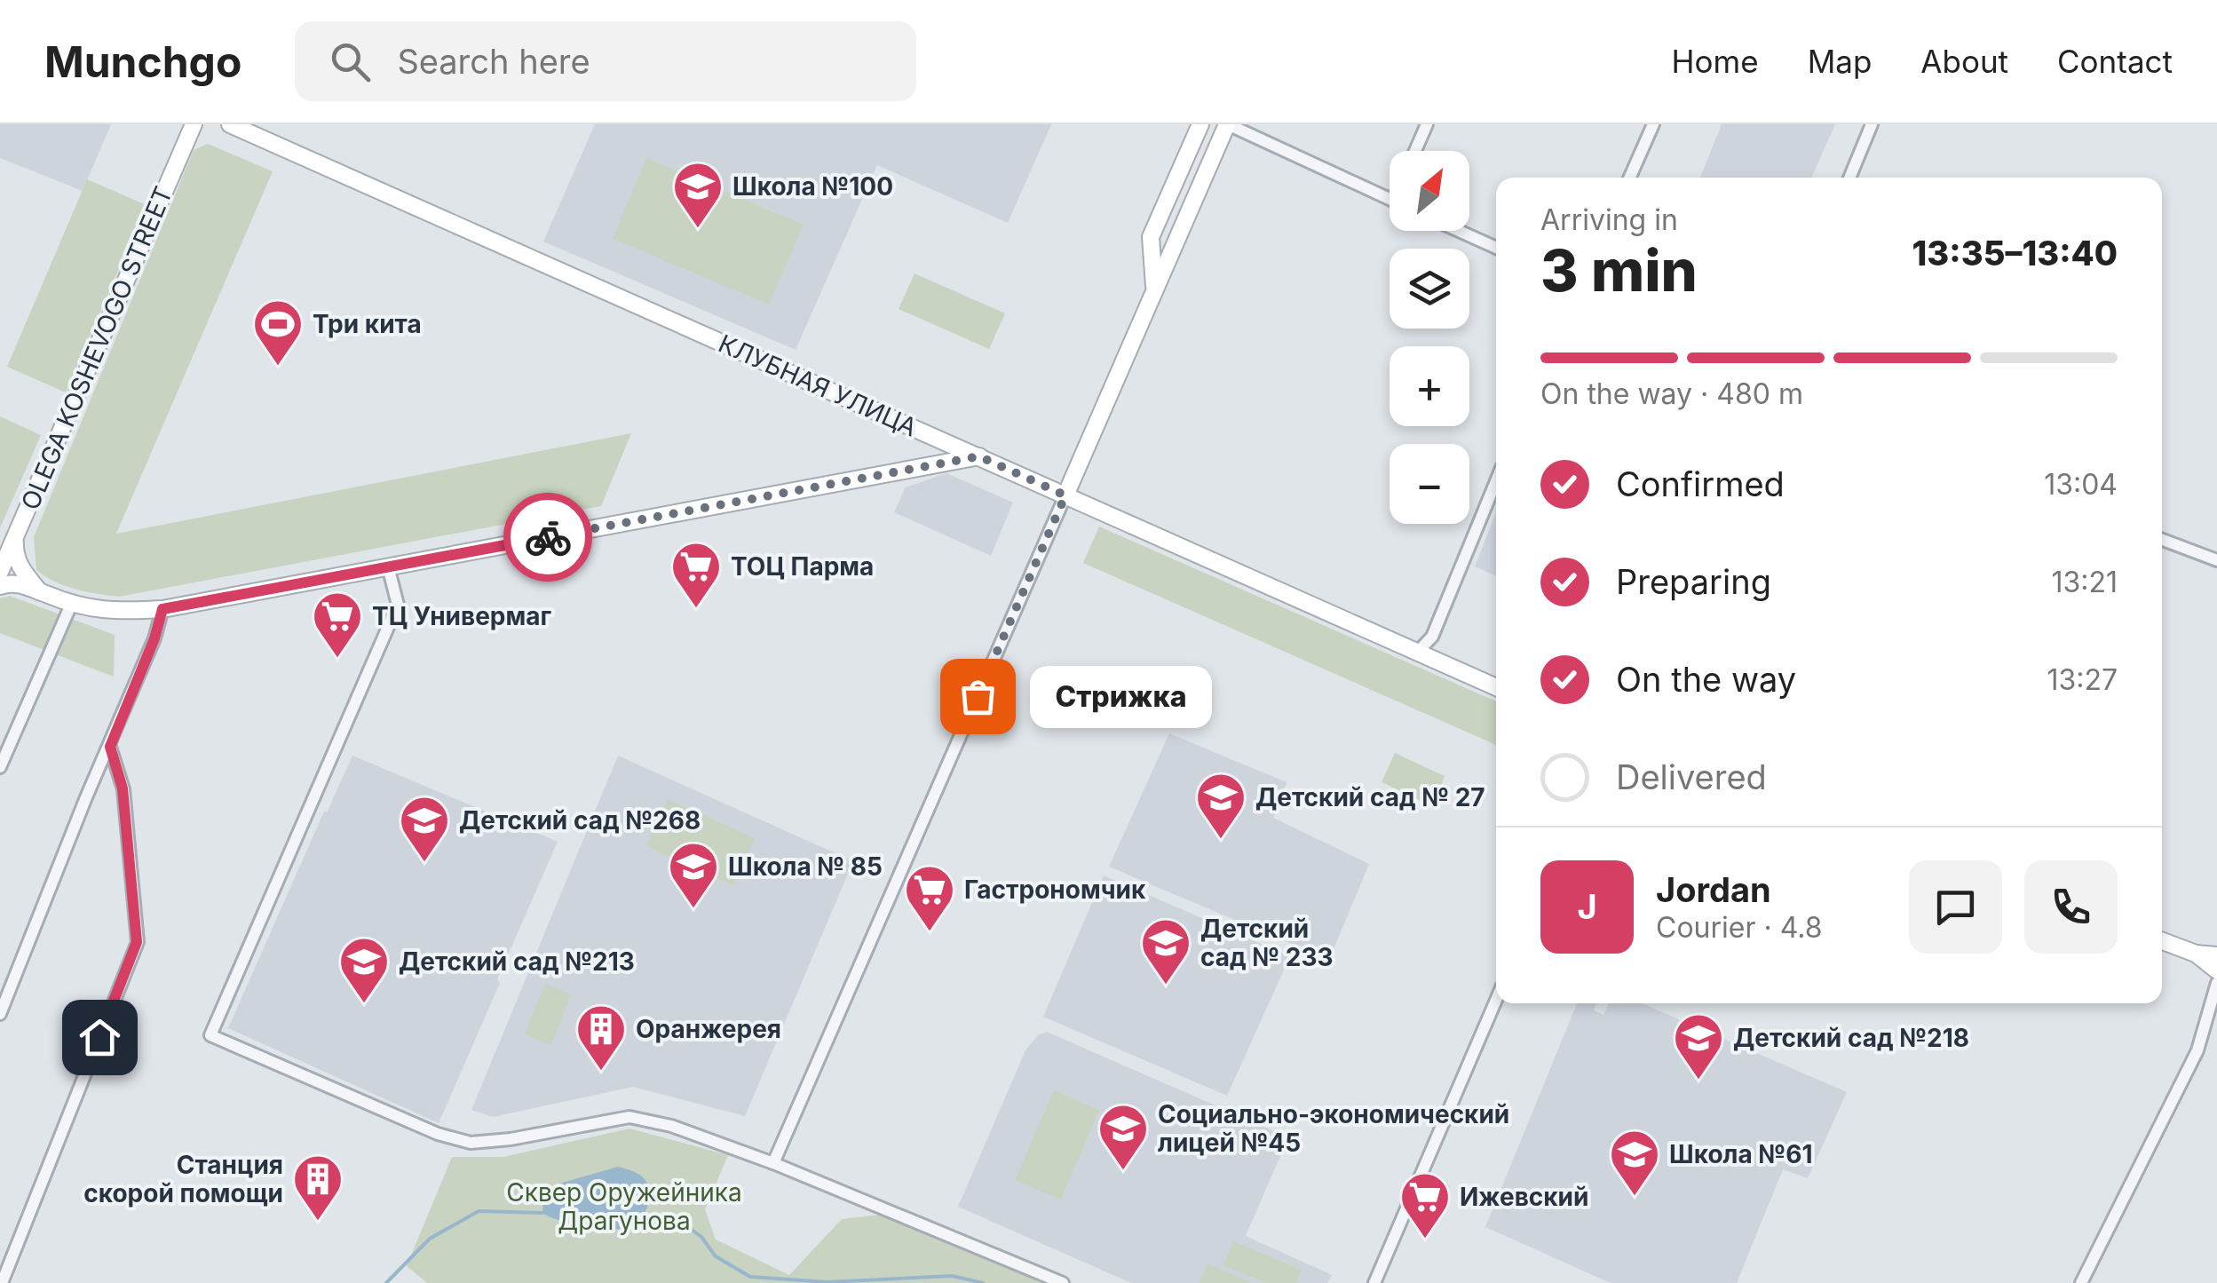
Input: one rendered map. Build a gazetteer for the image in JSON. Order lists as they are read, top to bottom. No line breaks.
{"streets":{"main road":["OLEGA KOSHEVOGO STREET","КЛУБНАЯ УЛИЦА"]},"parks":["Сквер Оружейника Драгунова"],"places":{"school or university":["Школа №100","Детский сад № 27","Детский сад №268","Школа № 85","Детский сад № 233","Детский сад №213","Детский сад №218","Социально-экономический лицей №45","Школа №61"],"sports":["Три кита"],"supermarket":["ТОЦ Парма","ТЦ Универмаг","Гастрономчик","Ижевский"],"other":["Стрижка"],"building":["Оранжерея","Станция скорой помощи"]},"north":"top right","page":{"header":"Munchgo","search":"Search here","nav":["Home","Map","About","Contact"],"map_buttons":["+","−"],"heading":["3 min","Arriving in","13:35–13:40"],"panel":["Jordan","Courier · 4.8"],"bar":"On the way · 480 m","list":[["Confirmed","13:04"],["Preparing","13:21"],["On the way","13:27"],"Delivered"],"bubble":"Стрижка","round":"J"}}
